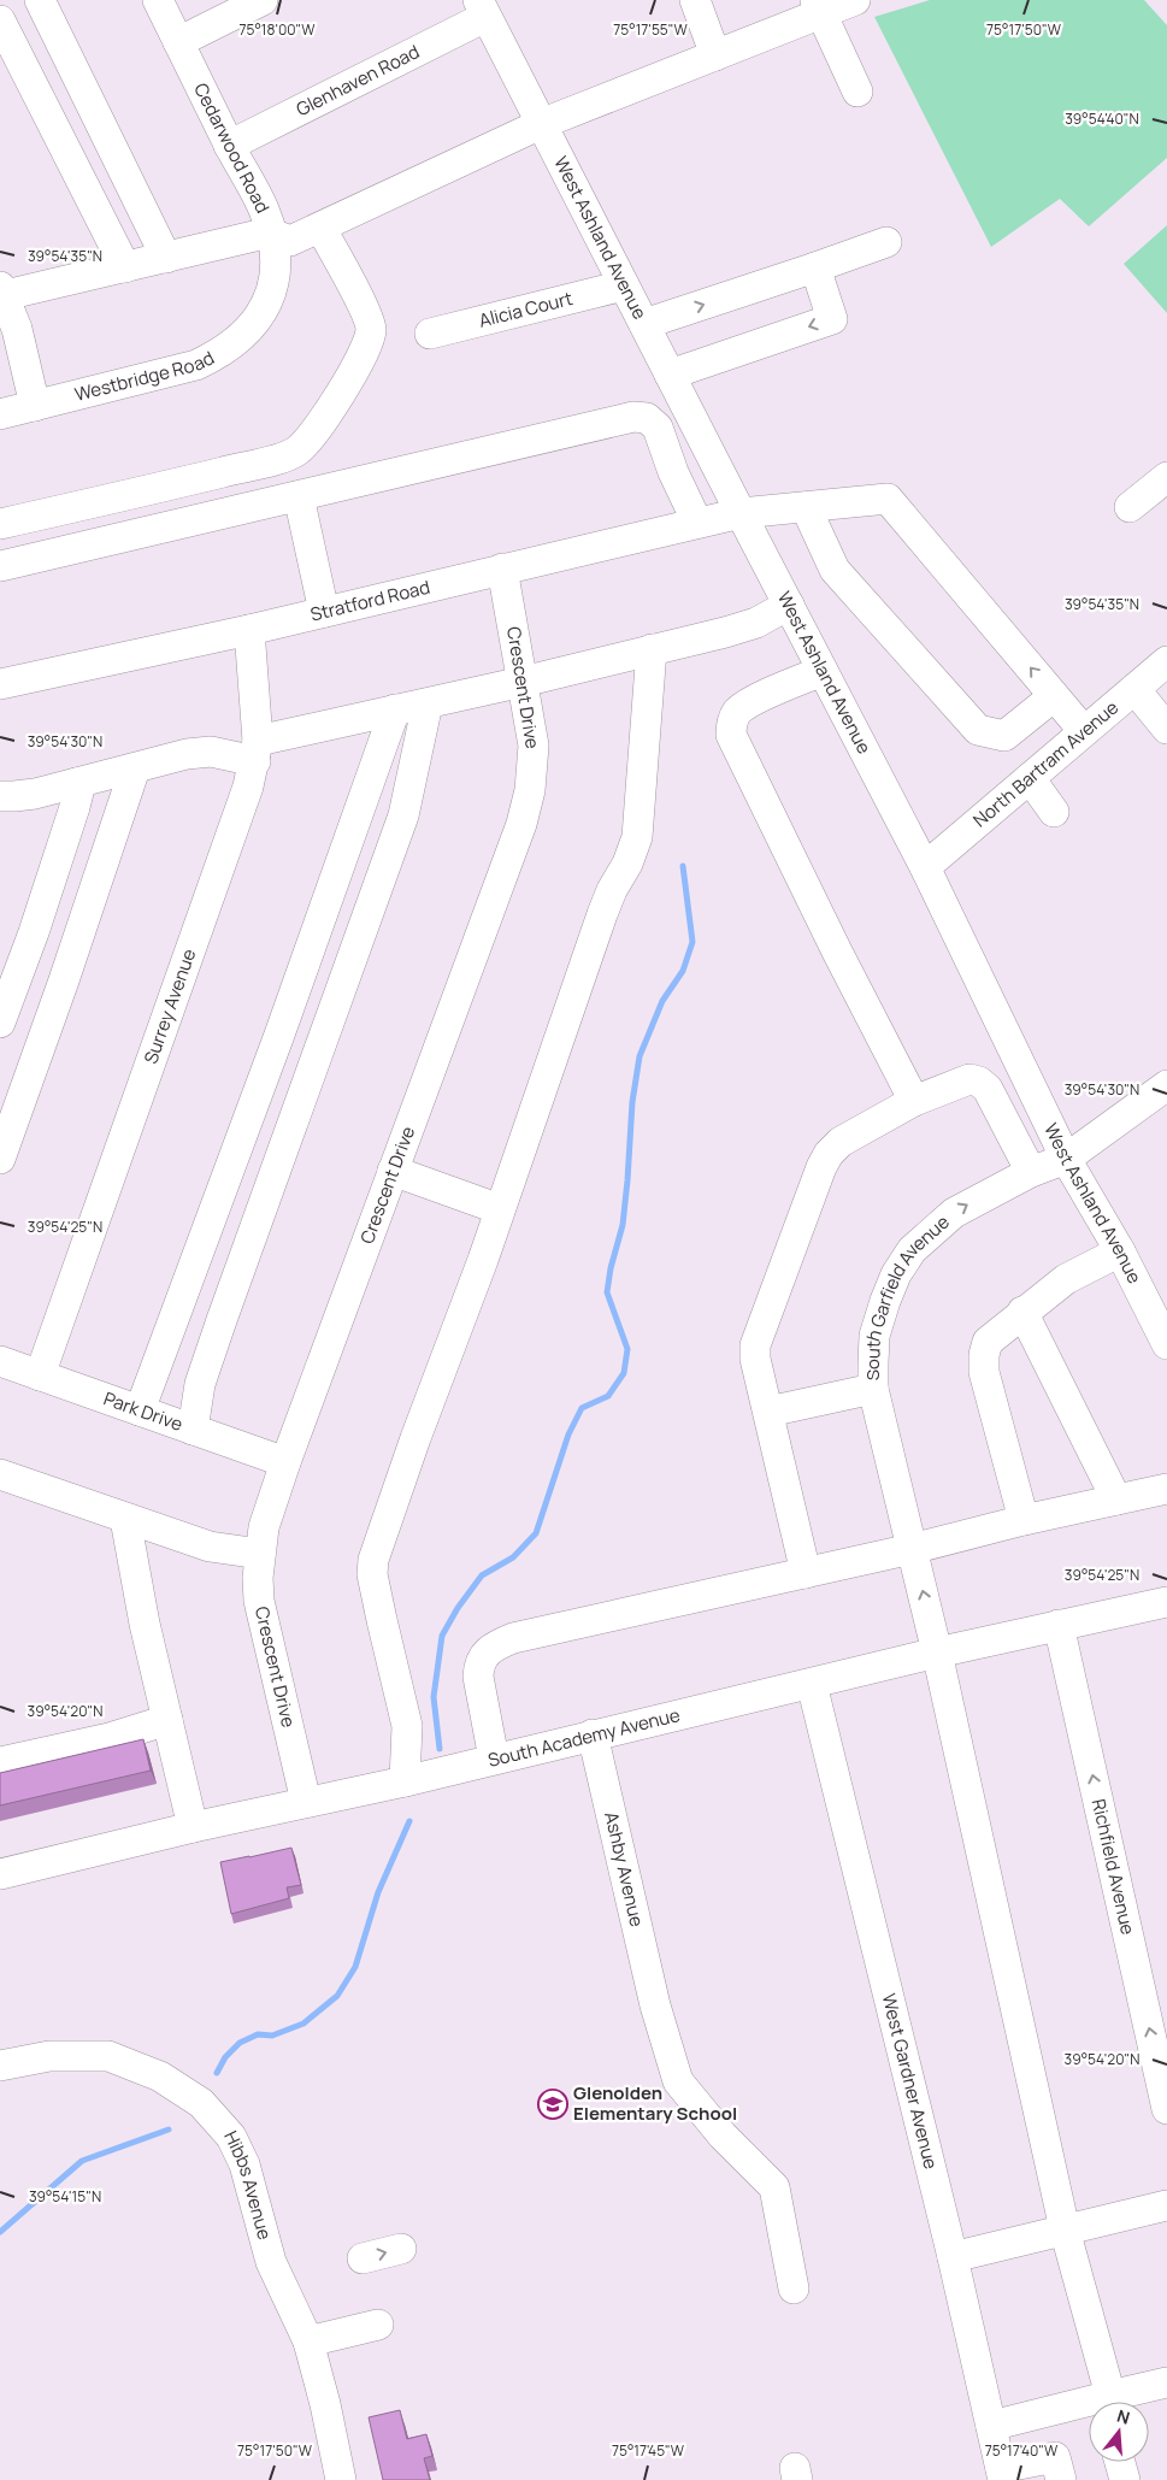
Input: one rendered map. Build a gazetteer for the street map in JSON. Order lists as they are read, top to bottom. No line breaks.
{"streets":{"street":["Glenhaven Road","Cedarwood Road","West Ashland Avenue","Alicia Court","Westbridge Road","Stratford Road","Crescent Drive","North Bartram Avenue","Surrey Avenue","South Garfield Avenue","Park Drive","South Academy Avenue","Richfield Avenue","Ashby Avenue","West Gardner Avenue","Hibbs Avenue"]},"crossings":[["Glenhaven Road","Cedarwood Road"],["Glenhaven Road","West Ashland Avenue"],["Cedarwood Road","Westbridge Road"],["West Ashland Avenue","Alicia Court"],["West Ashland Avenue","Stratford Road"],["West Ashland Avenue","North Bartram Avenue"],["West Ashland Avenue","South Garfield Avenue"],["Stratford Road","Crescent Drive"],["Stratford Road","Surrey Avenue"],["Crescent Drive","Park Drive"],["Crescent Drive","South Academy Avenue"],["Surrey Avenue","Park Drive"],["South Garfield Avenue","South Academy Avenue"],["South Academy Avenue","Richfield Avenue"],["South Academy Avenue","Ashby Avenue"],["South Academy Avenue","West Gardner Avenue"]],"one_way":["Richfield Avenue"],"places":{"school or university":["Glenolden Elementary School"]},"north":"top","coordinates":["75°18'00\"W","75°17'55\"W","75°17'50\"W","39°54'40\"N","39°54'35\"N","39°54'30\"N","39°54'25\"N","39°54'20\"N","39°54'15\"N","75°17'45\"W","75°17'40\"W"]}
